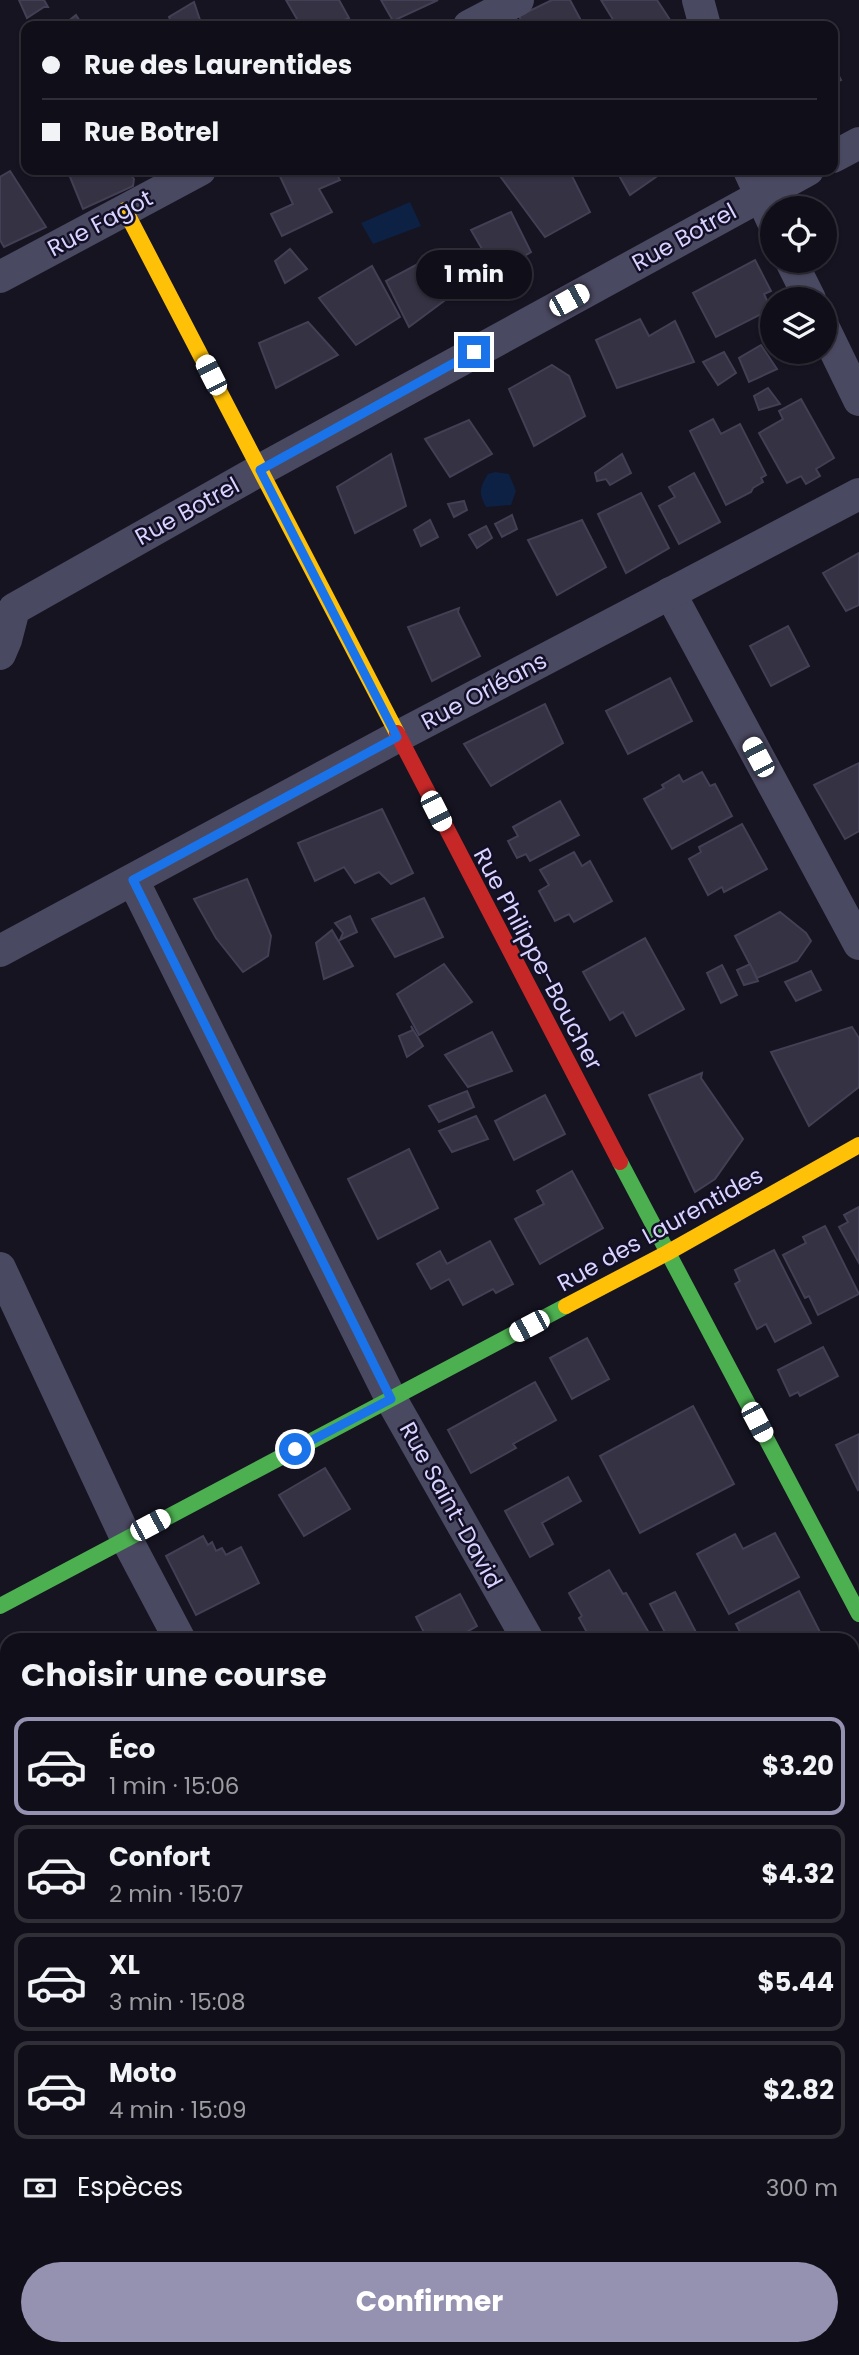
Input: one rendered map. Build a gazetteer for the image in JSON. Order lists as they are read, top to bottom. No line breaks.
{"streets":{"street":["Rue Fagot","Rue Botrel","Rue Orléans","Rue Philippe-Boucher","Rue des Laurentides","Rue Saint-David"]},"crossings":[["Rue Fagot","Rue Philippe-Boucher"],["Rue Botrel","Rue Philippe-Boucher"],["Rue Orléans","Rue Philippe-Boucher"],["Rue Orléans","Rue Saint-David"],["Rue Philippe-Boucher","Rue des Laurentides"],["Rue des Laurentides","Rue Saint-David"]],"page":{"banner":["Rue des Laurentides","Rue Botrel"],"bubble":"1 min","heading":"Choisir une course","list":[{"name":"Éco","note":"1 min · 15:06","value":"$3.20"},{"name":"Confort","note":"2 min · 15:07","value":"$4.32"},{"name":"XL","note":"3 min · 15:08","value":"$5.44"},{"name":"Moto","note":"4 min · 15:09","value":"$2.82"}],"pay":["Espèces","300 m"],"buttons":"Confirmer"}}
